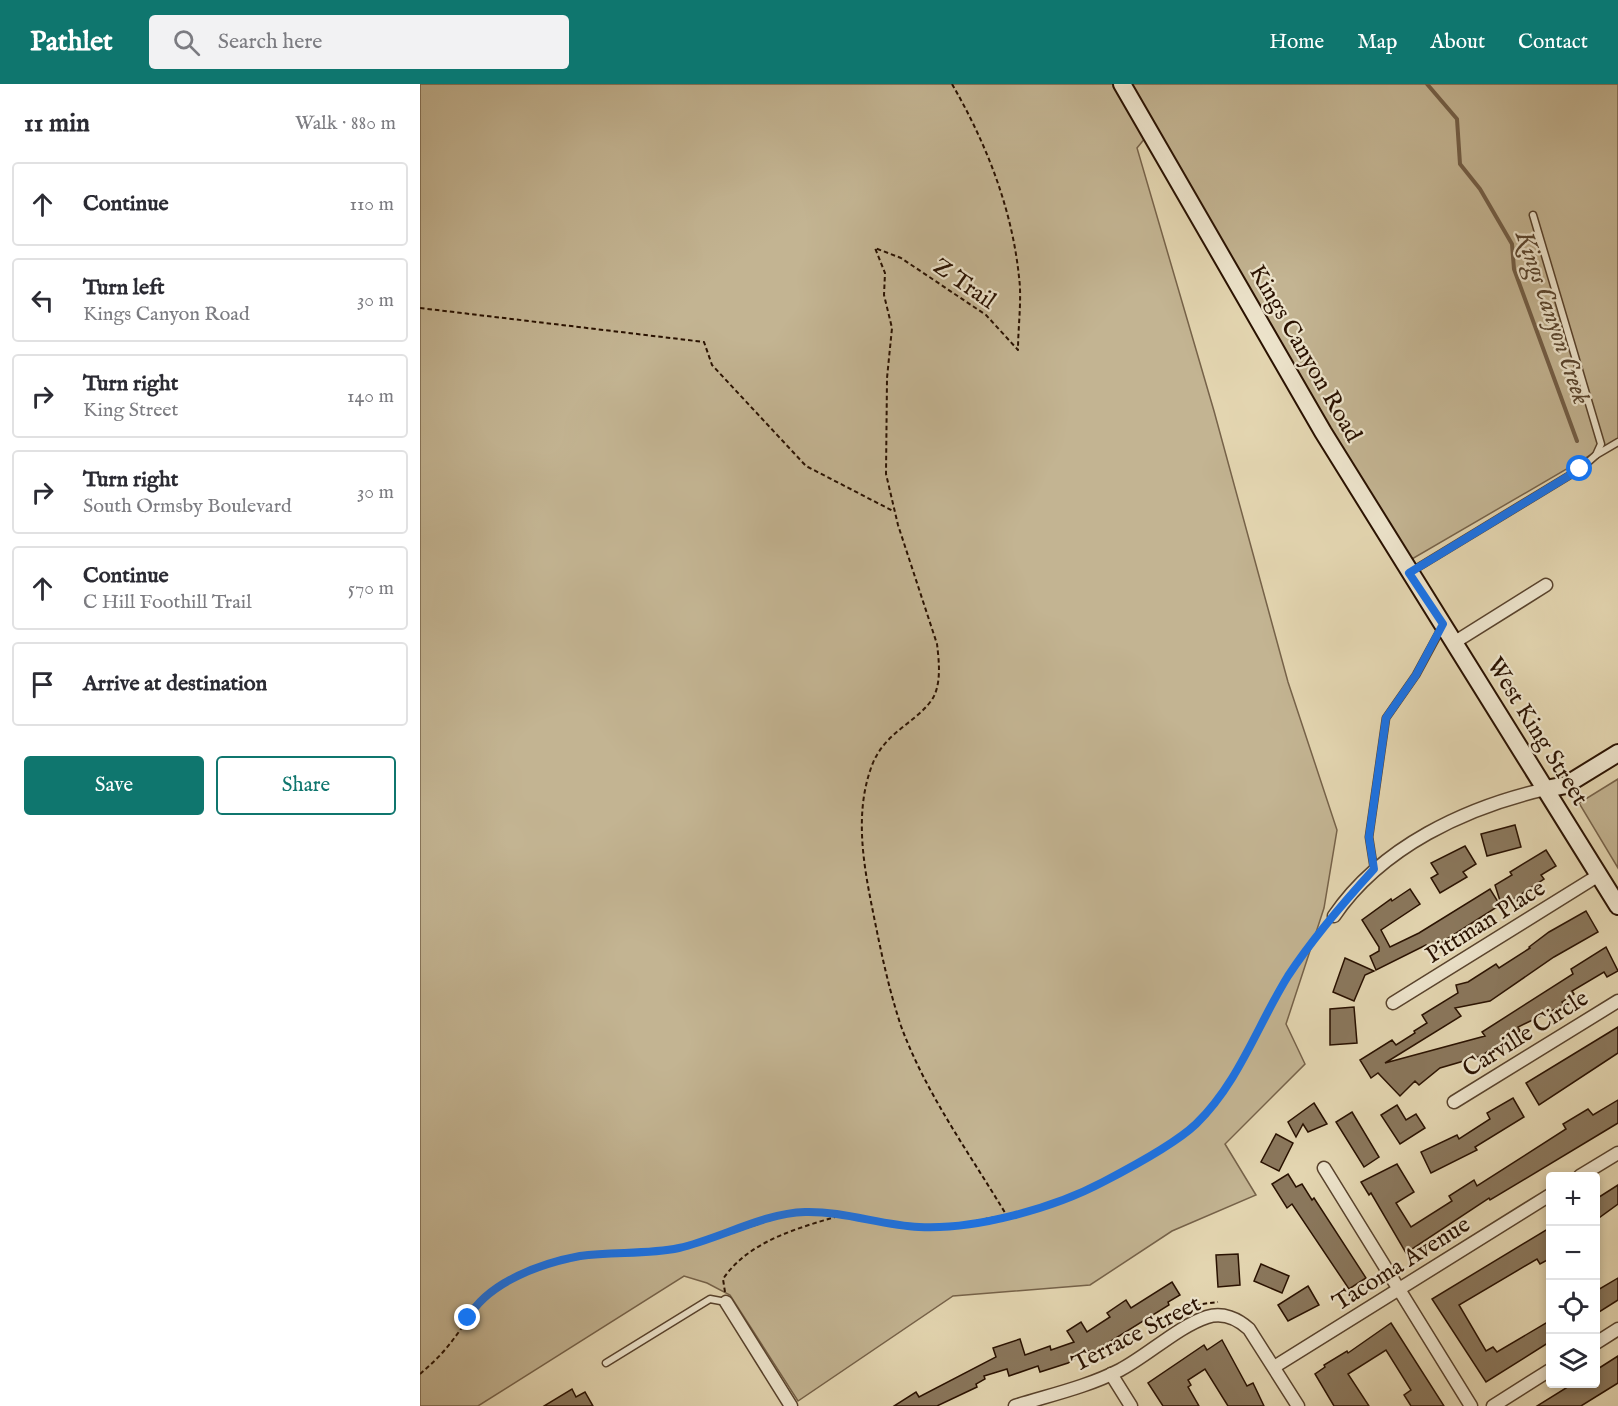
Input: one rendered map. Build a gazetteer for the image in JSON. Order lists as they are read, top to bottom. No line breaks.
{"streets":{"street":["Kings Canyon Road","West King Street","Pittman Place","Carville Circle","Tacoma Avenue","Terrace Street"],"path":["Z Trail"]},"crossings":[["Kings Canyon Road","West King Street"],["West King Street","Pittman Place"],["Tacoma Avenue","Terrace Street"]],"water":["Kings Canyon Creek"],"page":{"header":"Pathlet","search":"Search here","nav":["Home","Map","About","Contact"],"heading":["11 min","Walk · 880 m"],"list":[["Continue","110 m"],["Turn left","Kings Canyon Road","30 m"],["Turn right","King Street","140 m"],["Turn right","South Ormsby Boulevard","30 m"],["Continue","C Hill Foothill Trail","570 m"],"Arrive at destination"],"buttons":["Save","Share"],"map_buttons":["+","−"]}}
